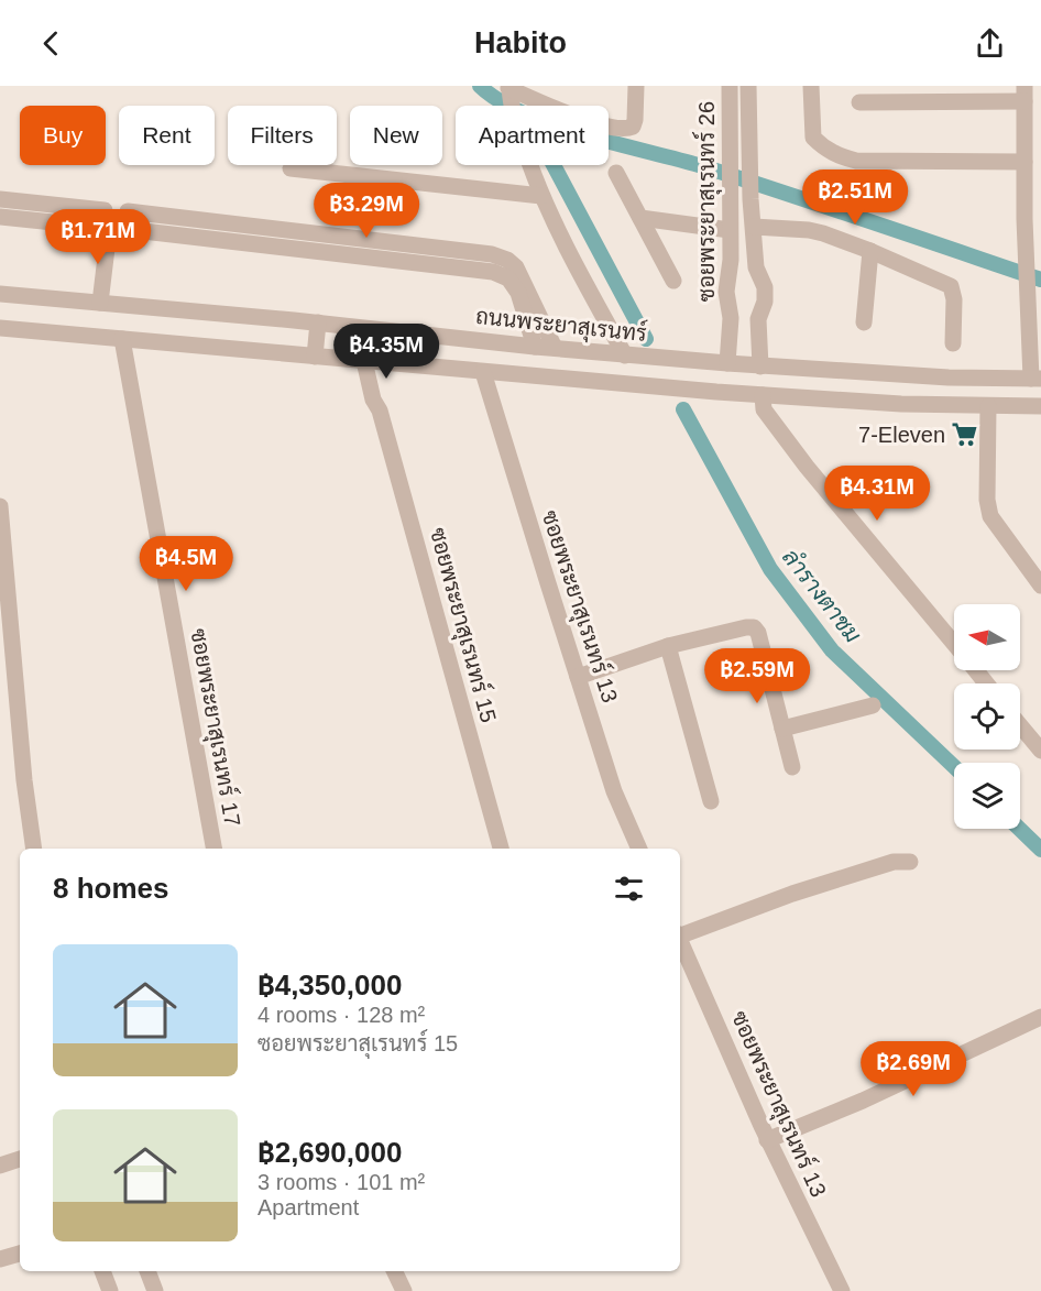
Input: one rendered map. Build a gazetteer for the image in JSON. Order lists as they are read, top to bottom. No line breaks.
{"streets":{"street":["ซอยพระยาสุเรนทร์ 26","ถนนพระยาสุเรนทร์","ซอยพระยาสุเรนทร์ 13","ซอยพระยาสุเรนทร์ 15","ซอยพระยาสุเรนทร์ 17"]},"crossings":[["ซอยพระยาสุเรนทร์ 26","ถนนพระยาสุเรนทร์"]],"water":["ลำรางตาชม"],"places":{"supermarket":["7-Eleven"]},"north":"left","page":{"header":"Habito","chip":["Buy","Rent","Filters","New","Apartment"],"price":["฿2.51M","฿3.29M","฿1.71M","฿4.35M","฿4.31M","฿4.5M","฿2.59M","฿2.69M"],"heading":"8 homes","list":[{"name":"฿4,350,000","note":"4 rooms · 128 m² · ซอยพระยาสุเรนทร์ 15"},{"name":"฿2,690,000","note":"3 rooms · 101 m² · Apartment"}]}}
